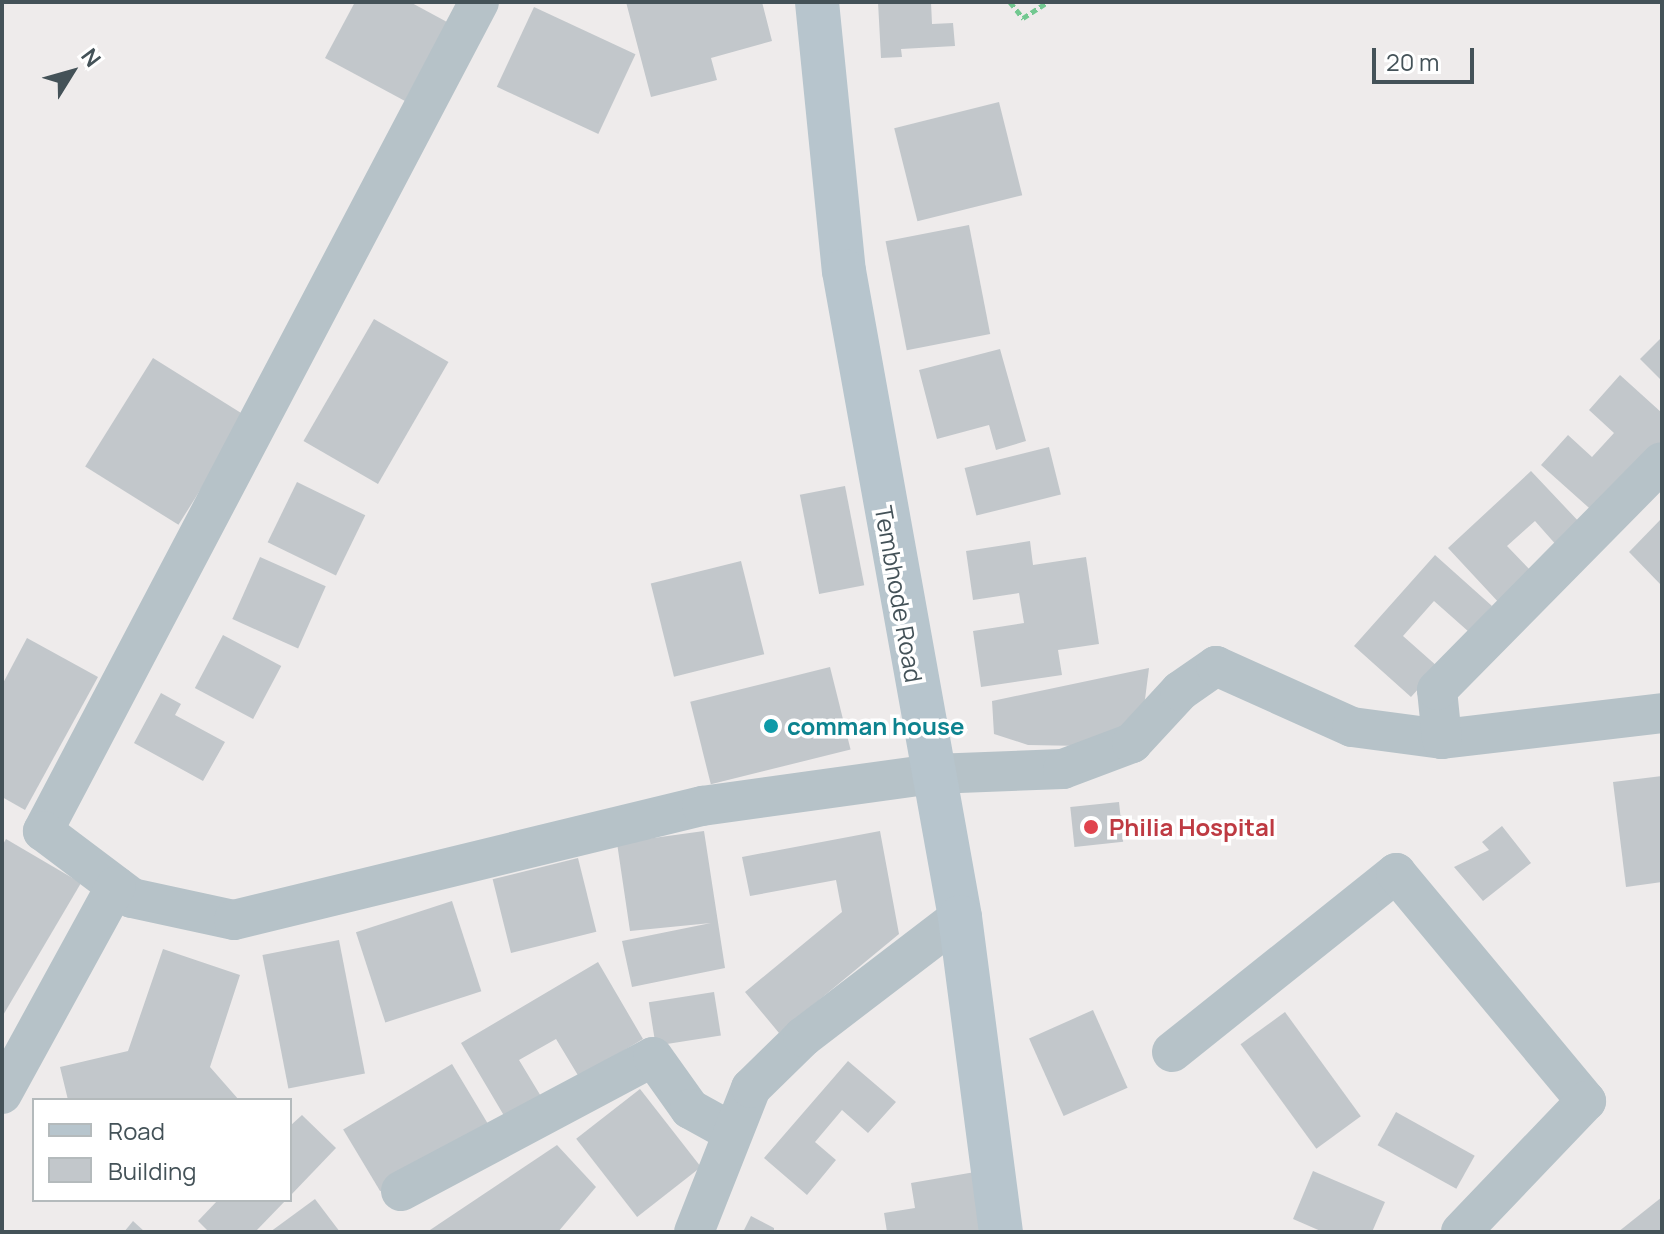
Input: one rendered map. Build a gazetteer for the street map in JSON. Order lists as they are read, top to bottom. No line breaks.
{"streets":{"street":["Tembhode Road"]},"places":["comman house","Philia Hospital"],"legend":["Road","Building"],"scale_bar":"20 m","north":"top right"}
